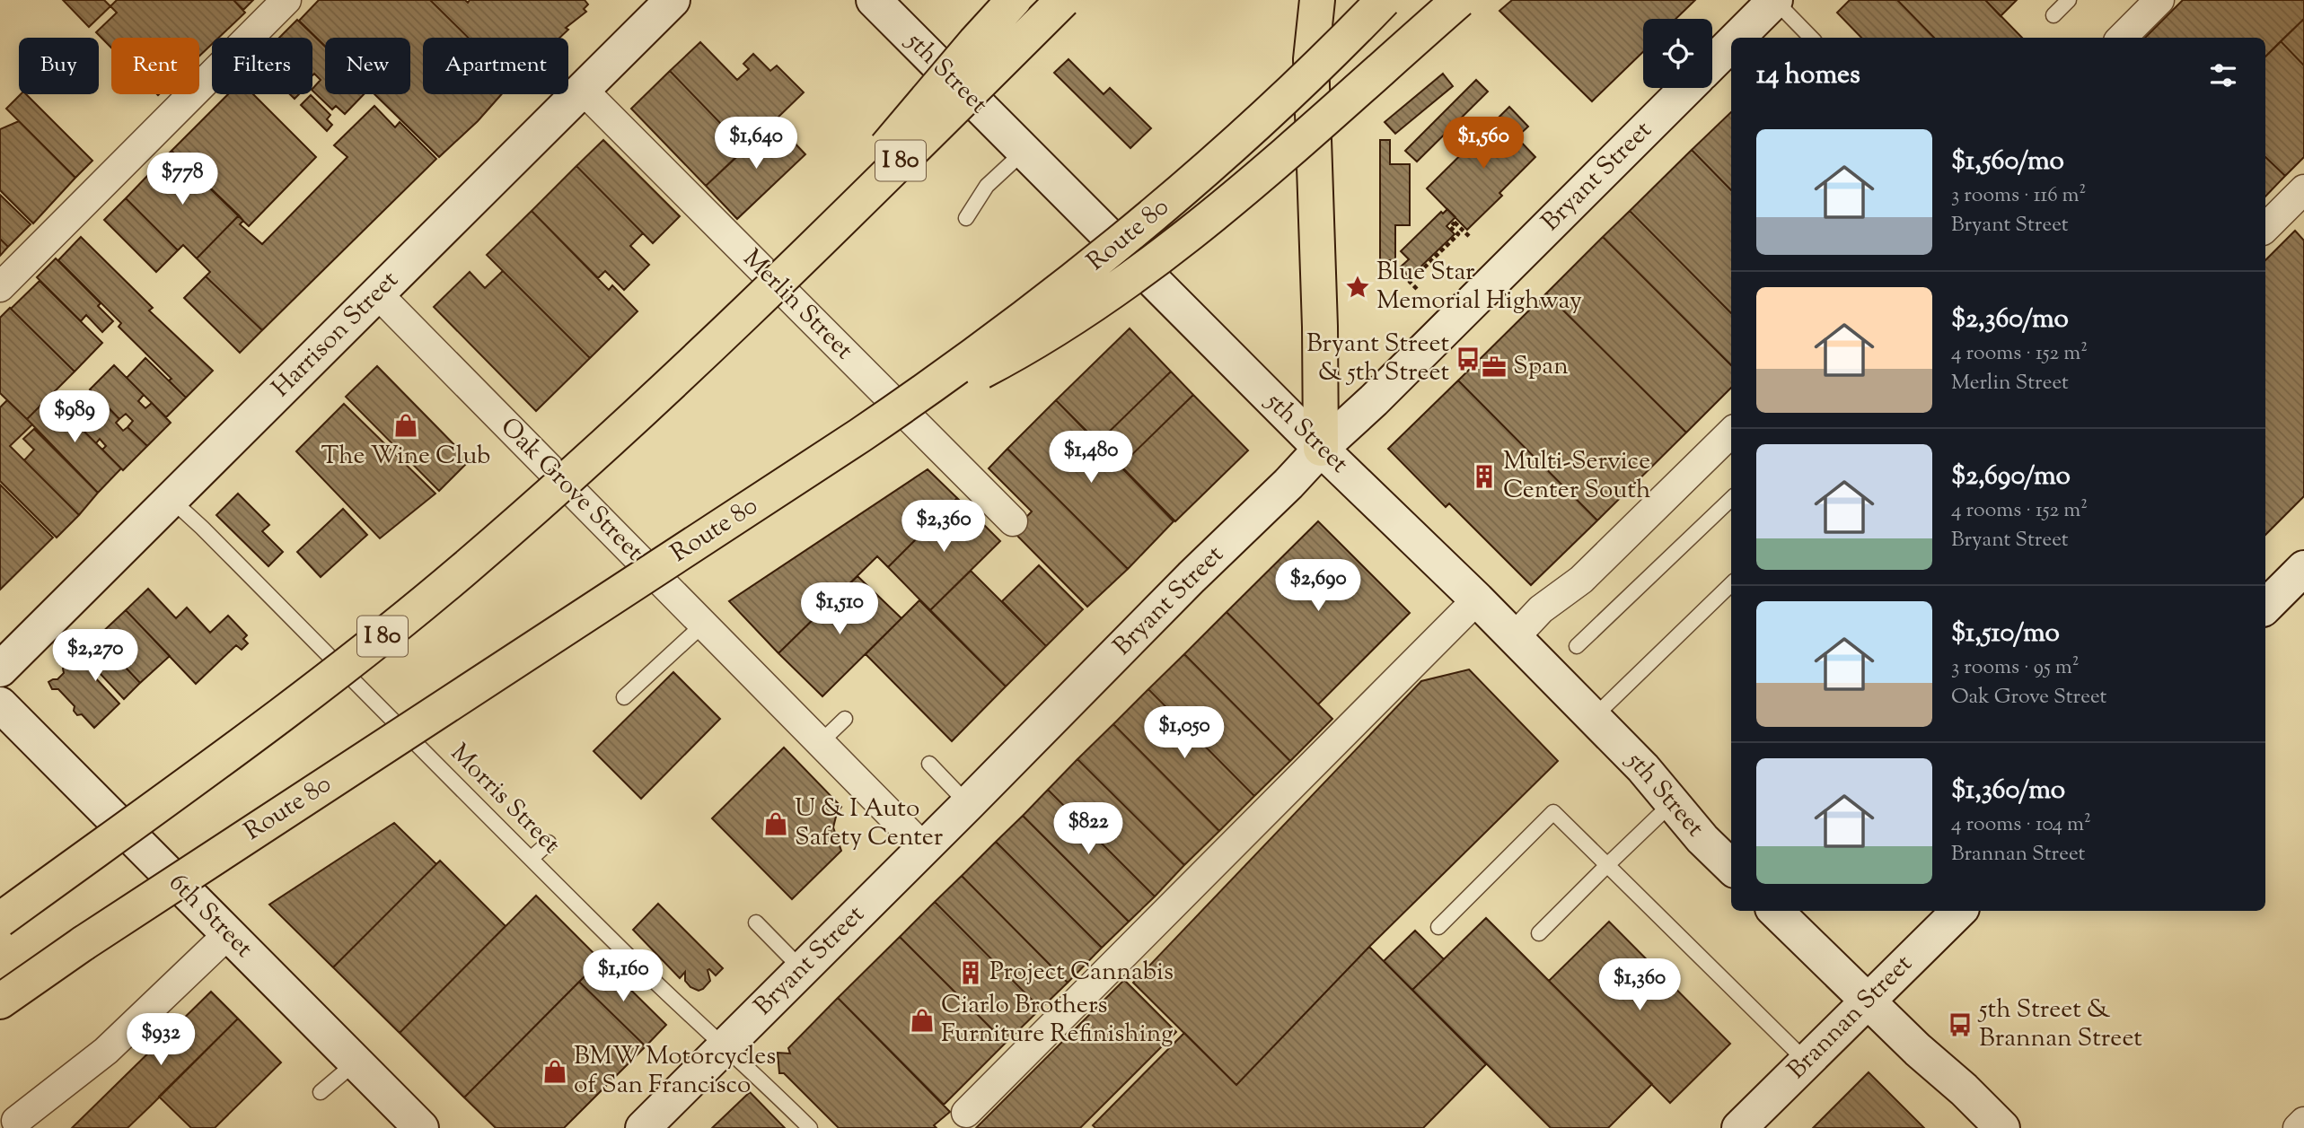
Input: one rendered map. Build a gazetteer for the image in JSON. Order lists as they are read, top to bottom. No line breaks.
{"streets":{"highway":["I 80","Route 80"],"main road":["5th Street","Bryant Street","Harrison Street","6th Street","Brannan Street"],"street":["Merlin Street","Oak Grove Street"],"lane":["Morris Street"]},"crossings":[["5th Street","Bryant Street"],["Bryant Street","Oak Grove Street"],["Bryant Street","Morris Street"],["Merlin Street","Harrison Street"],["Harrison Street","Oak Grove Street"],["Harrison Street","Morris Street"]],"places":{"place":["Blue Star Memorial Highway"],"bus stop":["Bryant Street & 5th Street","5th Street & Brannan Street"],"office":["Span"],"shop":["The Wine Club","U & I Auto Safety Center","Ciarlo Brothers Furniture Refinishing","BMW Motorcycles of San Francisco"],"building":["Multi-Service Center South","Project Cannabis"]},"page":{"chip":["Buy","Rent","Filters","New","Apartment"],"heading":"14 homes","list":[{"name":"$1,560/mo","note":"3 rooms · 116 m² · Bryant Street"},{"name":"$2,360/mo","note":"4 rooms · 152 m² · Merlin Street"},{"name":"$2,690/mo","note":"4 rooms · 152 m² · Bryant Street"},{"name":"$1,510/mo","note":"3 rooms · 95 m² · Oak Grove Street"},{"name":"$1,360/mo","note":"4 rooms · 104 m² · Brannan Street"}],"price":["$1,640","$1,560","$778","$989","$1,480","$2,360","$2,690","$1,510","$2,270","$1,050","$822","$1,160","$1,360","$932"]}}
